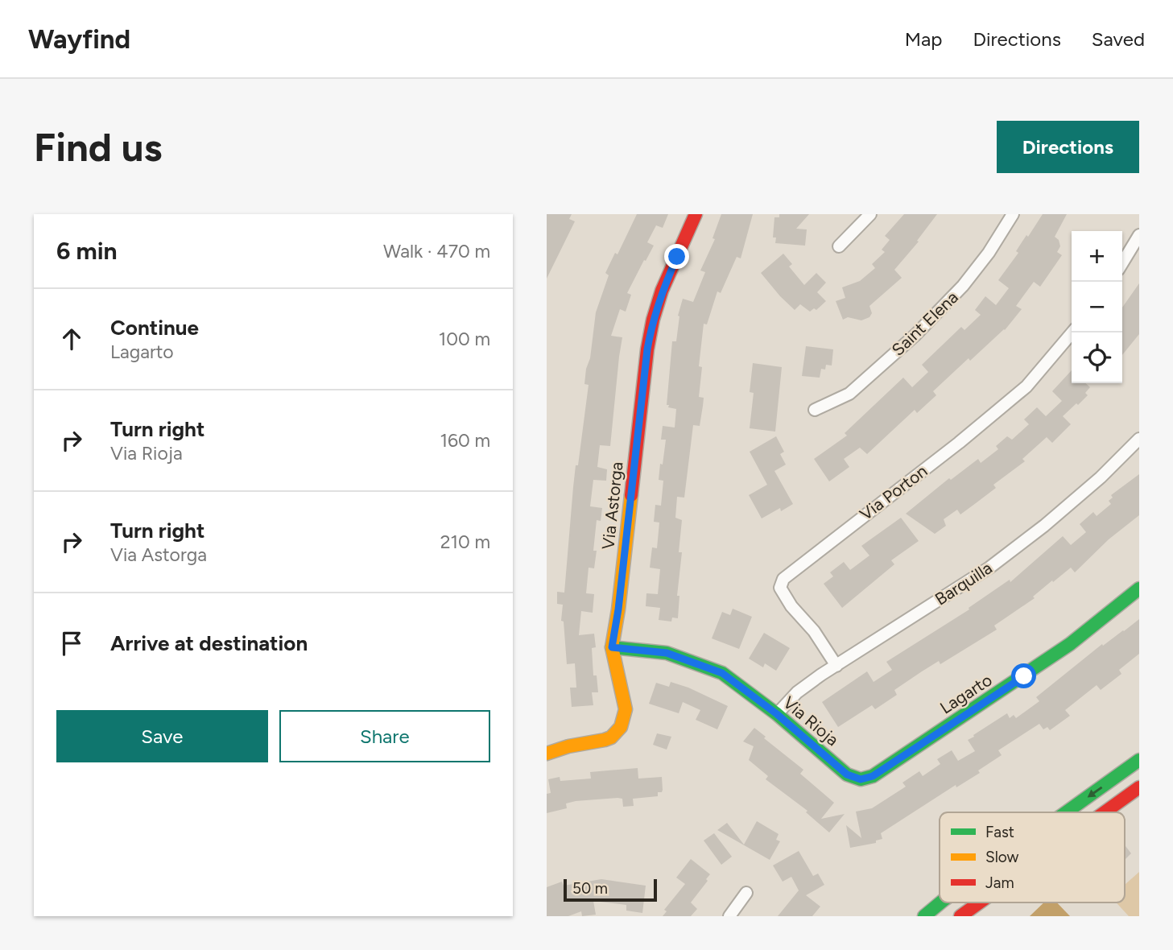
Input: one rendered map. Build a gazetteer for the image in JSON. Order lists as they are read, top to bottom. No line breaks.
{"streets":{"street":["Saint Elena","Via Porton","Via Astorga","Barquilla","Lagarto","Via Rioja"]},"crossings":[["Via Porton","Barquilla"],["Via Astorga","Via Rioja"],["Barquilla","Via Rioja"],["Lagarto","Via Rioja"]],"legend":["Fast","Slow","Jam"],"scale_bar":"50 m","page":{"header":"Wayfind","nav":["Map","Directions","Saved"],"buttons":["Directions",["Save","Share"]],"title":"Find us","heading":["6 min","Walk · 470 m"],"map_buttons":["+","−"],"list":[["Continue","Lagarto","100 m"],["Turn right","Via Rioja","160 m"],["Turn right","Via Astorga","210 m"],"Arrive at destination"],"scale":"50 m"}}
